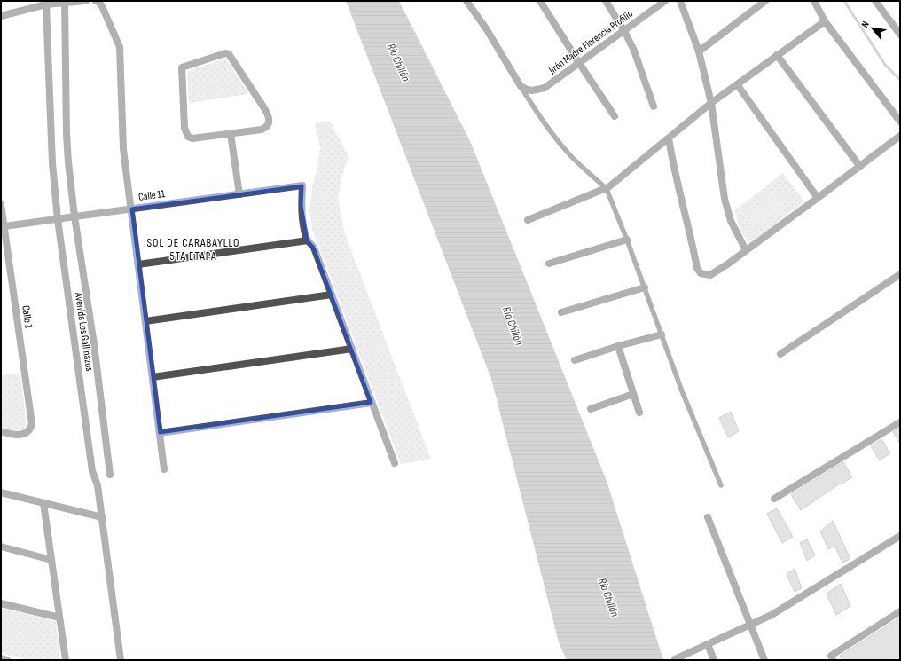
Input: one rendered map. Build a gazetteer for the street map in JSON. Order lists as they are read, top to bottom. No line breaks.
{"streets":{"street":["Jirón Madre Florencia Profilio","Calle 11","Calle 1","Avenida Los Gallinazos"]},"crossings":[["Calle 11","Calle 1"],["Calle 11","Avenida Los Gallinazos"]],"districts":["SOL DE CARABAYLLO 5TA ETAPA"],"water":["Río Chillón"],"north":"top left"}
